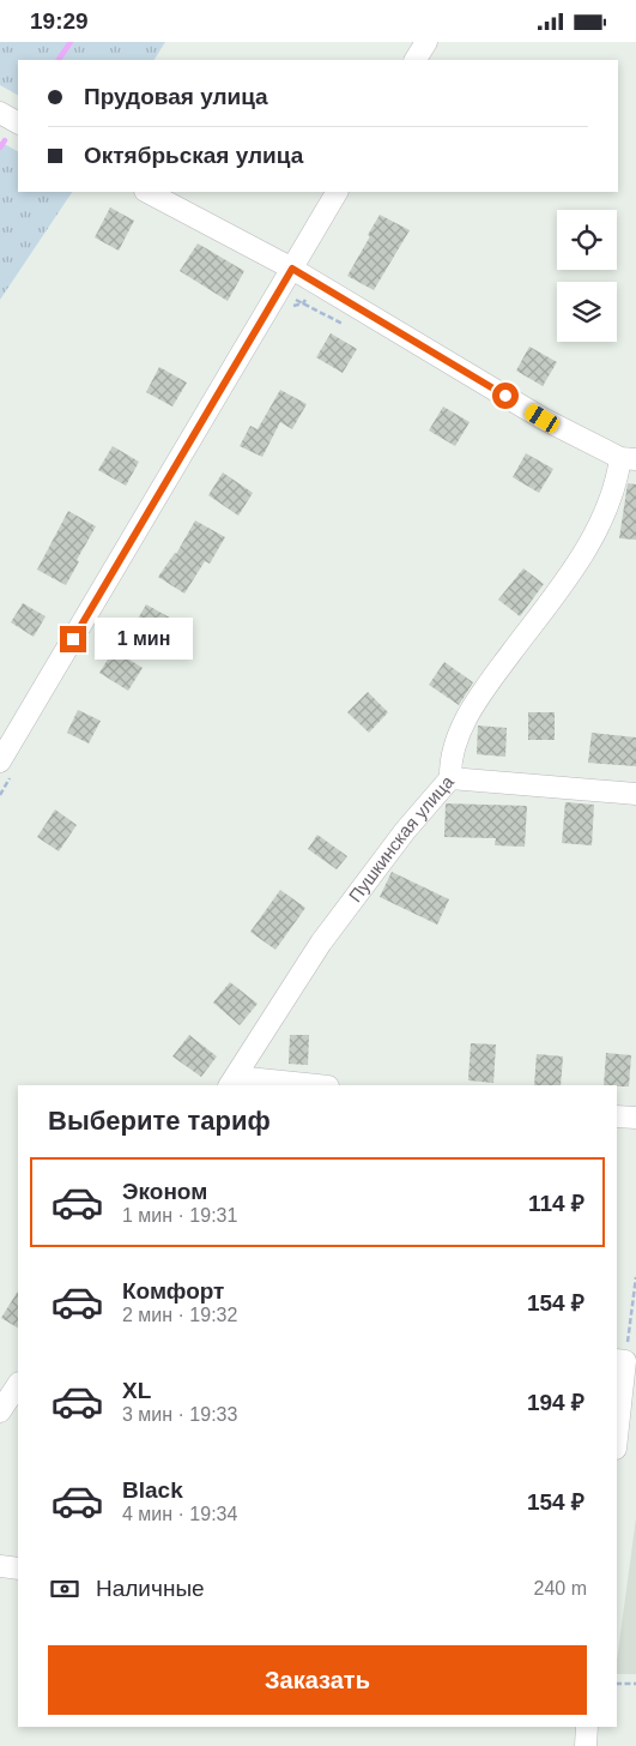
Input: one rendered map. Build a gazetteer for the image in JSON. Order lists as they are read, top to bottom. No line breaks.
{"streets":{"street":["Пушкинская улица"]},"page":{"status":"19:29","banner":["Прудовая улица","Октябрьская улица"],"bubble":"1 мин","heading":"Выберите тариф","list":[{"name":"Эконом","note":"1 мин · 19:31","value":"114 ₽"},{"name":"Комфорт","note":"2 мин · 19:32","value":"154 ₽"},{"name":"XL","note":"3 мин · 19:33","value":"194 ₽"},{"name":"Black","note":"4 мин · 19:34","value":"154 ₽"}],"pay":["Наличные","240 m"],"buttons":"Заказать"}}
